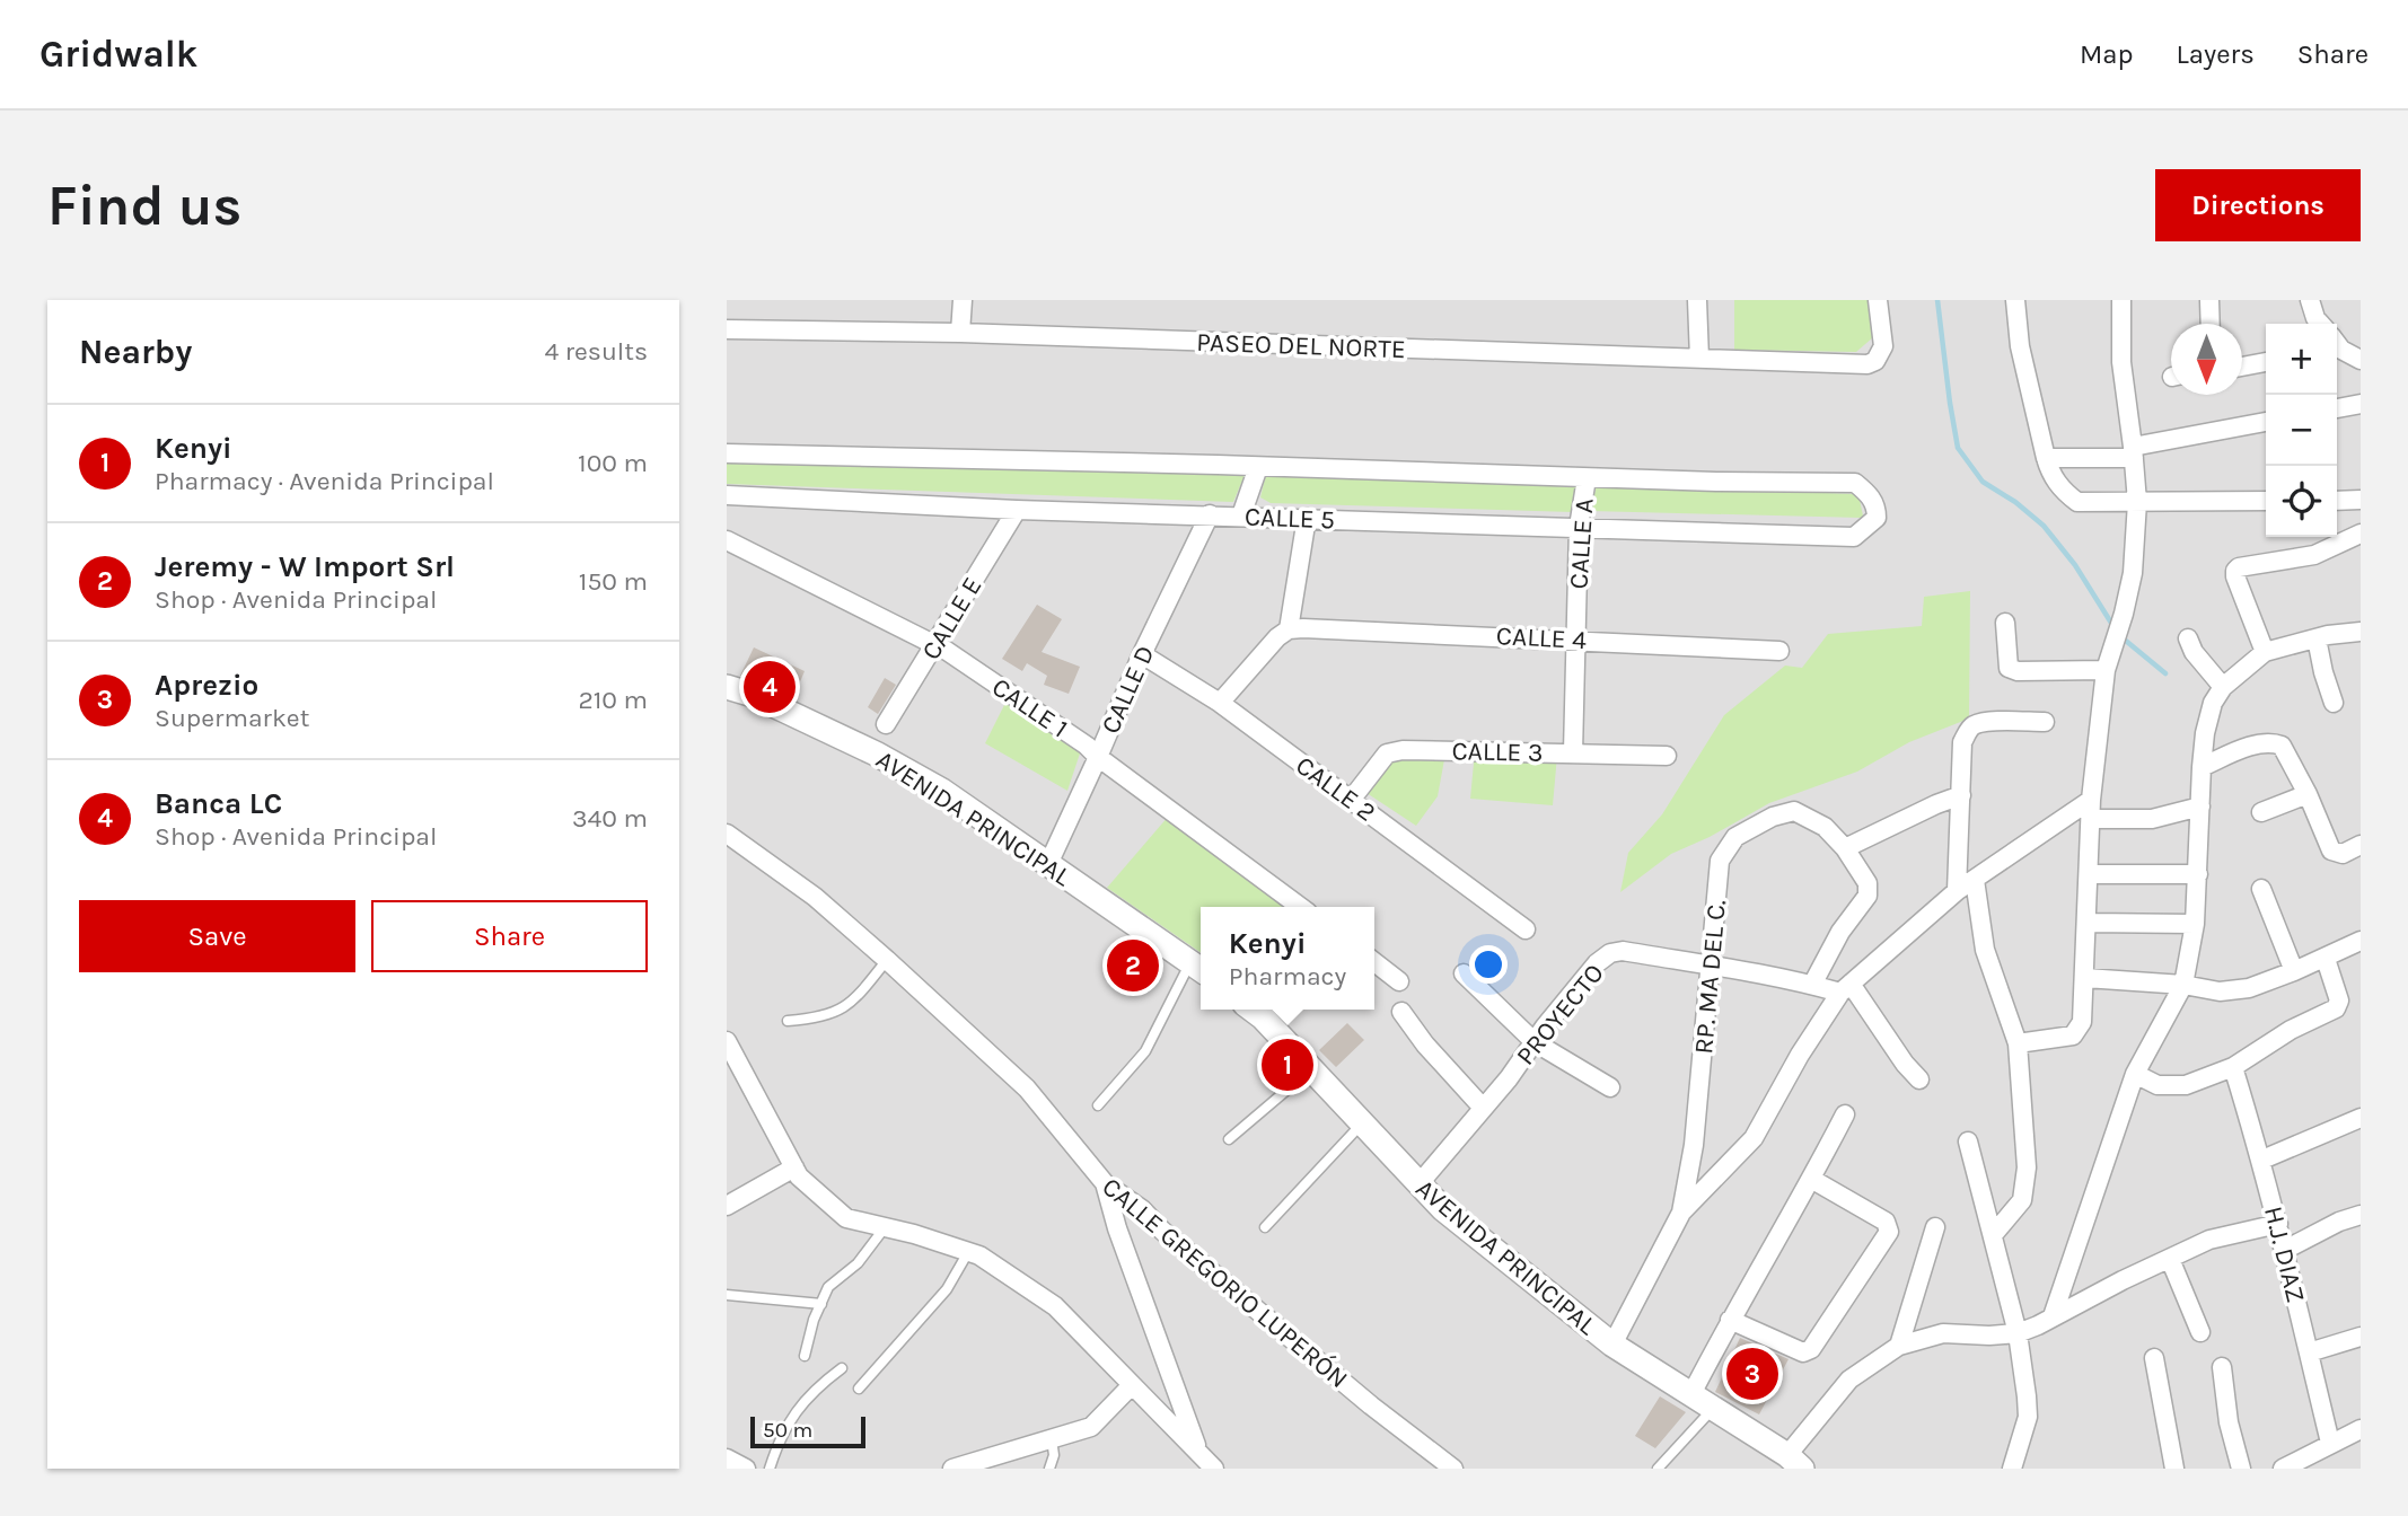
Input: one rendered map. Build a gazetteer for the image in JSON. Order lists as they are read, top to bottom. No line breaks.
{"streets":{"street":["PASEO DEL NORTE","CALLE 5","CALLE A","CALLE E","CALLE 4","CALLE D","CALLE 1","CALLE 3","CALLE 2","AVENIDA PRINCIPAL","RP. MA DEL C.","PROYECTO","H.J. DIAZ","CALLE GREGORIO LUPERÓN"]},"crossings":[["CALLE 5","CALLE A"],["CALLE 5","CALLE E"],["CALLE 5","CALLE D"],["CALLE A","CALLE 4"],["CALLE A","CALLE 3"],["CALLE E","CALLE 1"],["CALLE D","CALLE 1"],["CALLE D","CALLE 2"],["CALLE D","AVENIDA PRINCIPAL"],["CALLE 3","CALLE 2"],["AVENIDA PRINCIPAL","PROYECTO"],["RP. MA DEL C.","PROYECTO"]],"scale_bar":"50 m","north":"bottom","page":{"header":"Gridwalk","nav":["Map","Layers","Share"],"buttons":["Directions",["Save","Share"]],"title":"Find us","heading":["Nearby","4 results"],"map_buttons":["+","−"],"list":[{"mark":"1","name":"Kenyi","note":"Pharmacy · Avenida Principal","value":"100 m"},{"mark":"2","name":"Jeremy - W Import Srl","note":"Shop · Avenida Principal","value":"150 m"},{"mark":"3","name":"Aprezio","note":"Supermarket","value":"210 m"},{"mark":"4","name":"Banca LC","note":"Shop · Avenida Principal","value":"340 m"}],"pins":["4","2","1","3"],"popup":["Kenyi","Pharmacy"],"scale":"50 m"}}
